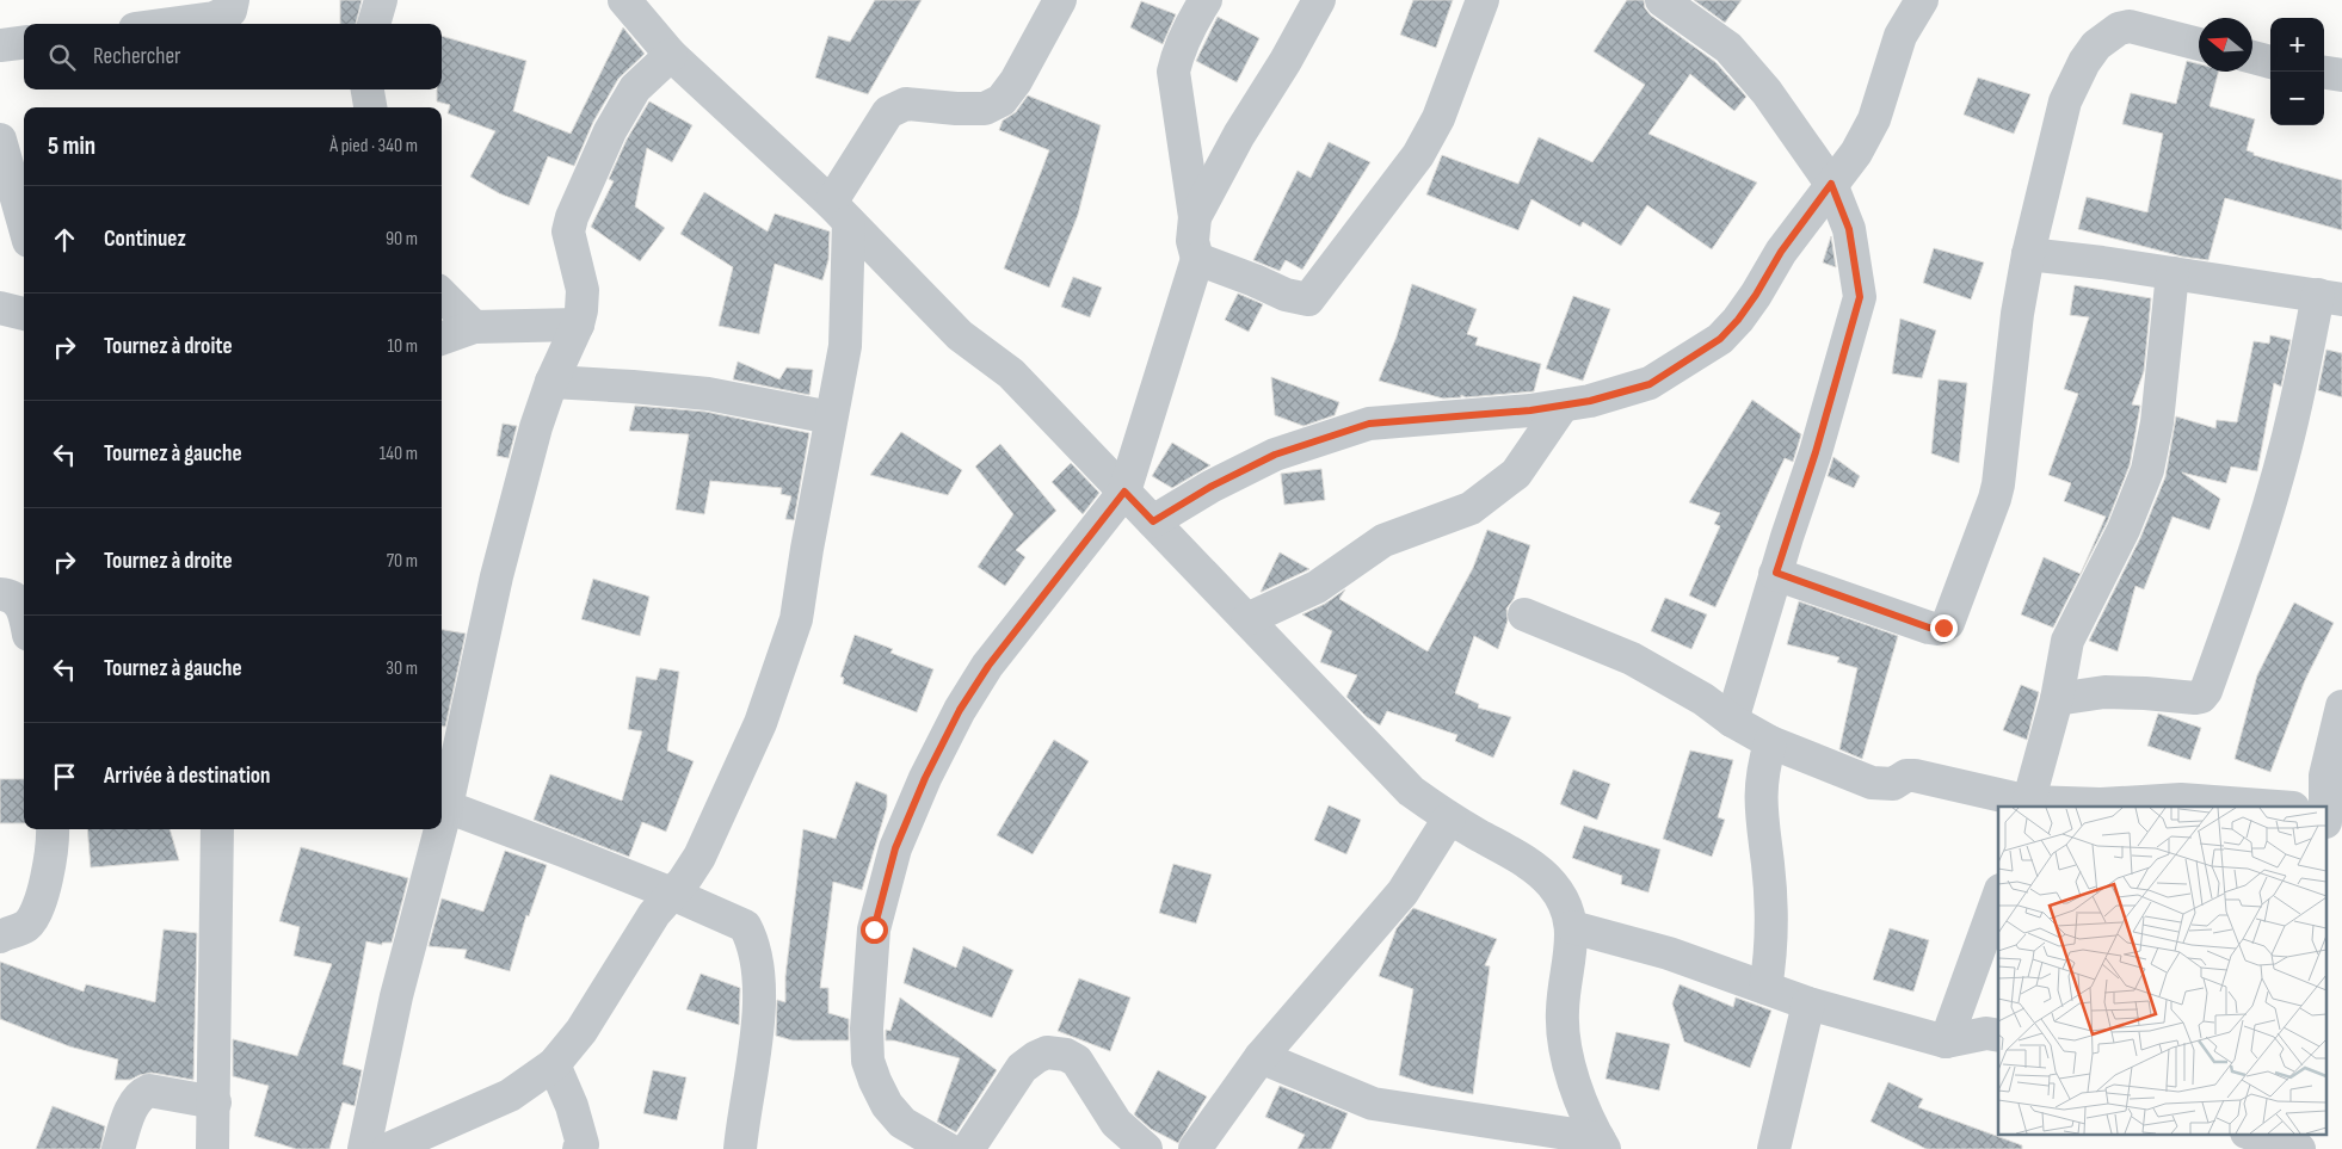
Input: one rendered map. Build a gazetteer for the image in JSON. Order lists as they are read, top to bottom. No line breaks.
{"north":"left","page":{"map_buttons":["+","−"],"search":"Rechercher","heading":["5 min","À pied · 340 m"],"list":[["Continuez","90 m"],["Tournez à droite","10 m"],["Tournez à gauche","140 m"],["Tournez à droite","70 m"],["Tournez à gauche","30 m"],"Arrivée à destination"]}}
